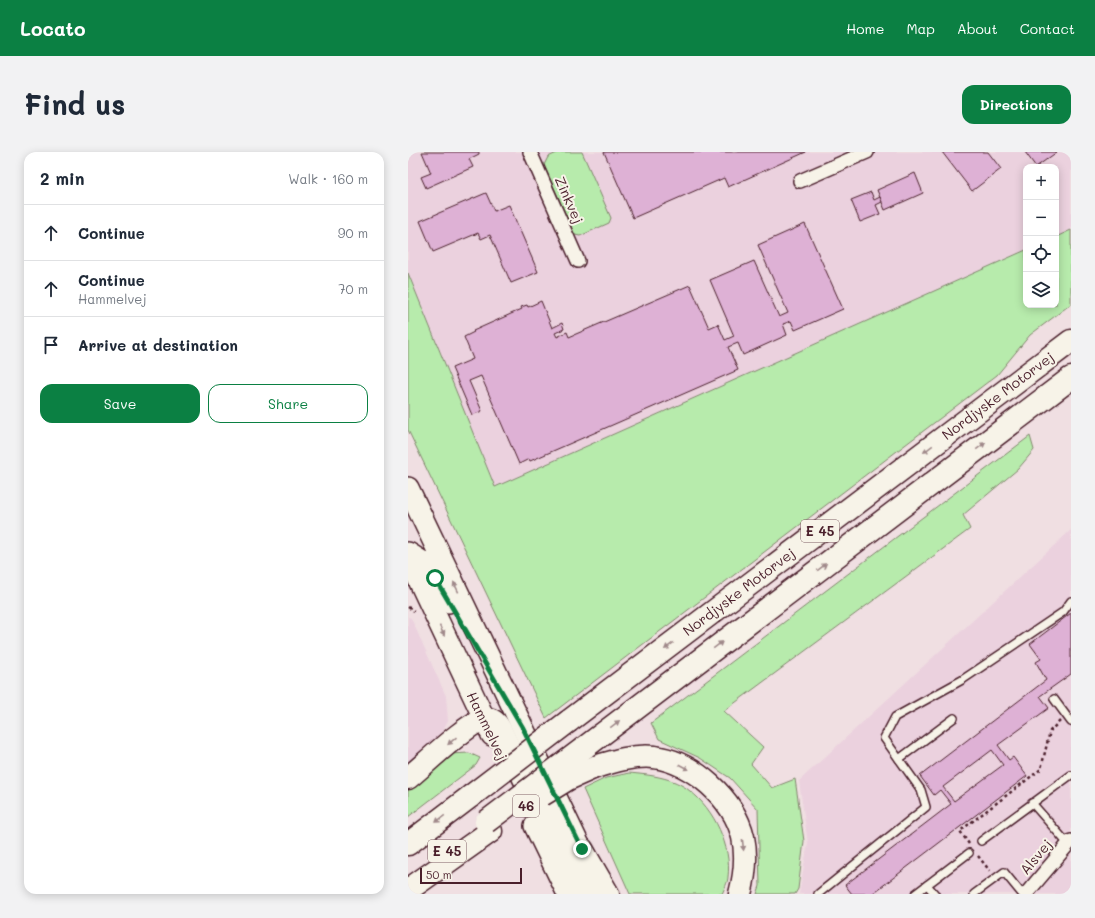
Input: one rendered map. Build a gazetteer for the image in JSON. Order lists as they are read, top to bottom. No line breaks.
{"streets":{"highway":["Nordjyske Motorvej","E 45"],"main road":["Hammelvej","46"],"street":["Zinkvej","Alsvej"]},"scale_bar":"50 m","page":{"header":"Locato","nav":["Home","Map","About","Contact"],"buttons":["Directions",["Save","Share"]],"title":"Find us","heading":["2 min","Walk · 160 m"],"map_buttons":["+","−"],"list":[["Continue","90 m"],["Continue","Hammelvej","70 m"],"Arrive at destination"],"scale":"50 m"}}
